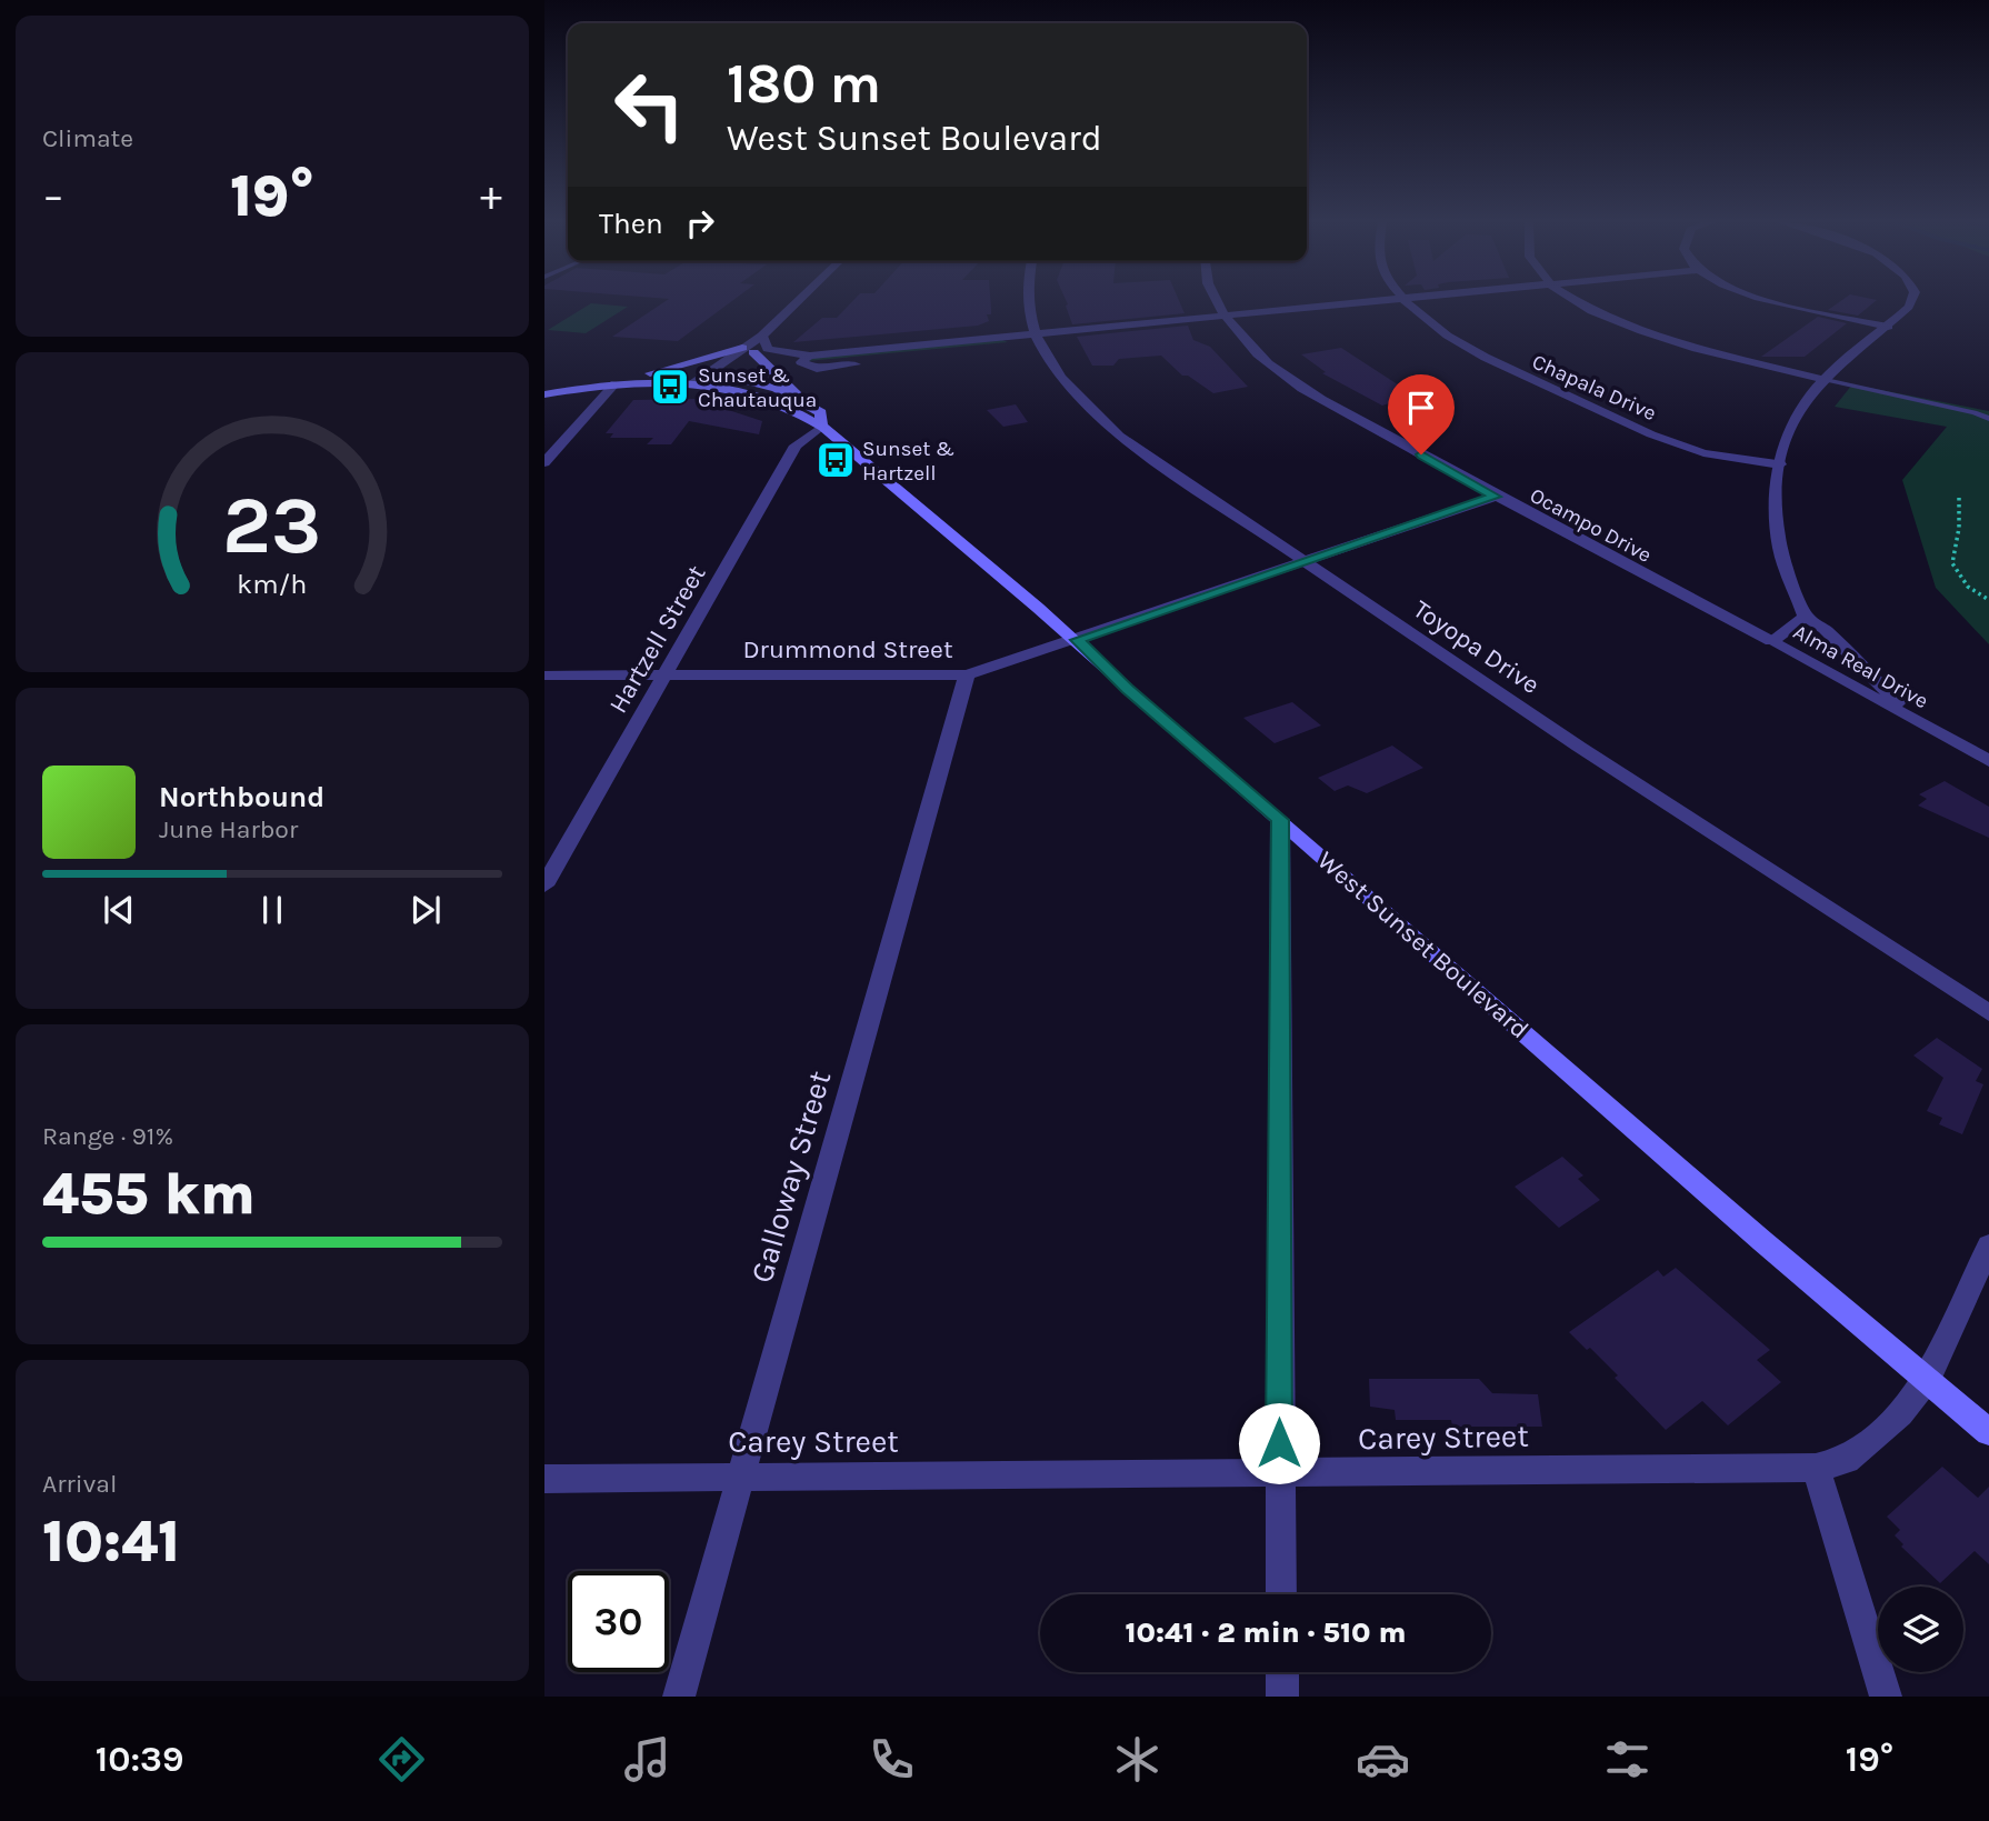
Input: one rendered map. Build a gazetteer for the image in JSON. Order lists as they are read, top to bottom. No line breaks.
{"streets":{"main road":["West Sunset Boulevard"],"street":["Chapala Drive","Ocampo Drive","Hartzell Street","Toyopa Drive","Drummond Street","Alma Real Drive","Galloway Street","Carey Street"]},"crossings":[["Chapala Drive","Alma Real Drive"],["Ocampo Drive","Drummond Street"],["Ocampo Drive","Alma Real Drive"],["Hartzell Street","Drummond Street"],["Hartzell Street","West Sunset Boulevard"],["Toyopa Drive","Drummond Street"],["Drummond Street","West Sunset Boulevard"],["Drummond Street","Galloway Street"],["West Sunset Boulevard","Carey Street"],["Galloway Street","Carey Street"]],"places":{"bus stop":["Sunset & Chautauqua","Sunset & Hartzell"]},"page":{"tile":["Climate",["Range · 91%","455 km"],["Arrival","10:41"]],"turn":["180 m","West Sunset Boulevard"],"heat":["−","19°","+"],"then":"Then","song":["Northbound","June Harbor"],"limit":"30","trip":"10:41 · 2 min · 510 m","tabs":["10:39","19°"],"gauge":["23","km/h"]}}
